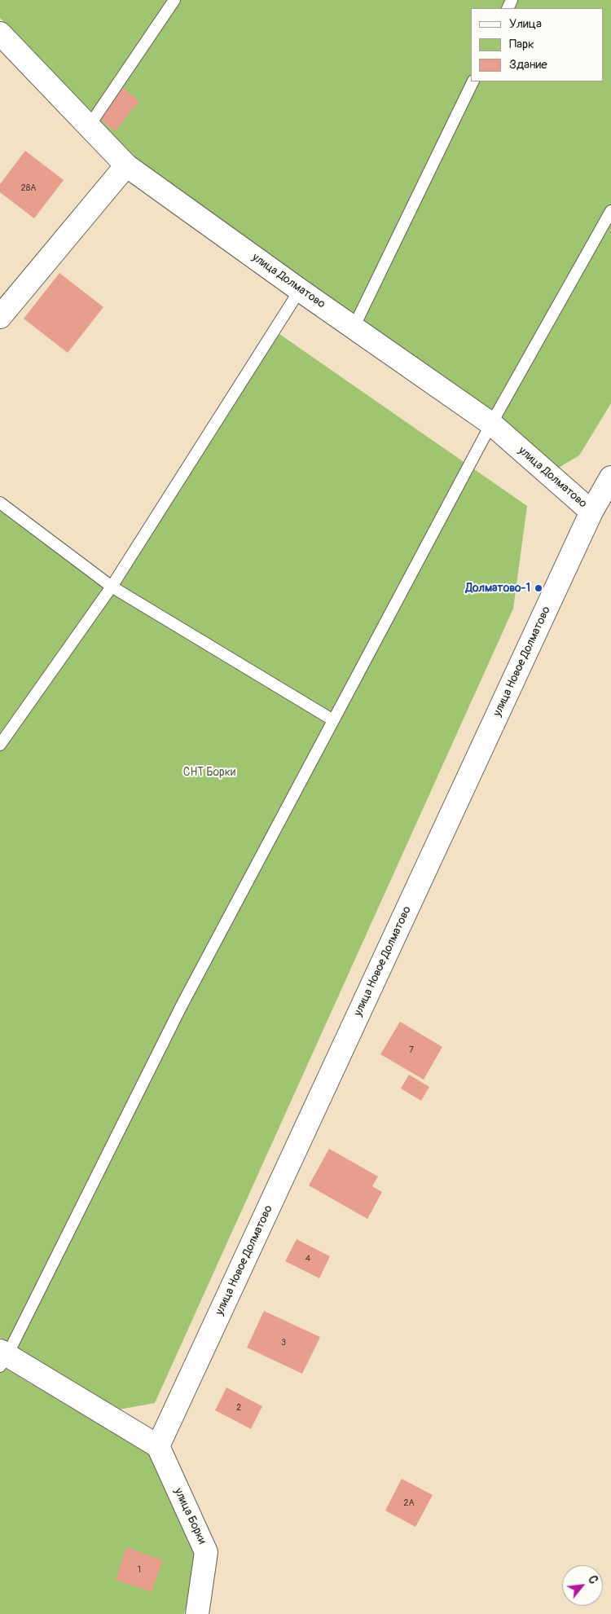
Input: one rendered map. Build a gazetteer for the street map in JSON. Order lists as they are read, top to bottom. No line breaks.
{"streets":{"street":["улица Долматово","улица Новое Долматово","улица Борки"]},"crossings":[["улица Долматово","улица Новое Долматово"],["улица Новое Долматово","улица Борки"]],"parks":["СНТ Борки"],"places":["Долматово-1"],"house_numbers":["28А","7","4","3","2","2А","1"],"legend":["Улица","Парк","Здание"],"north":"top right"}
